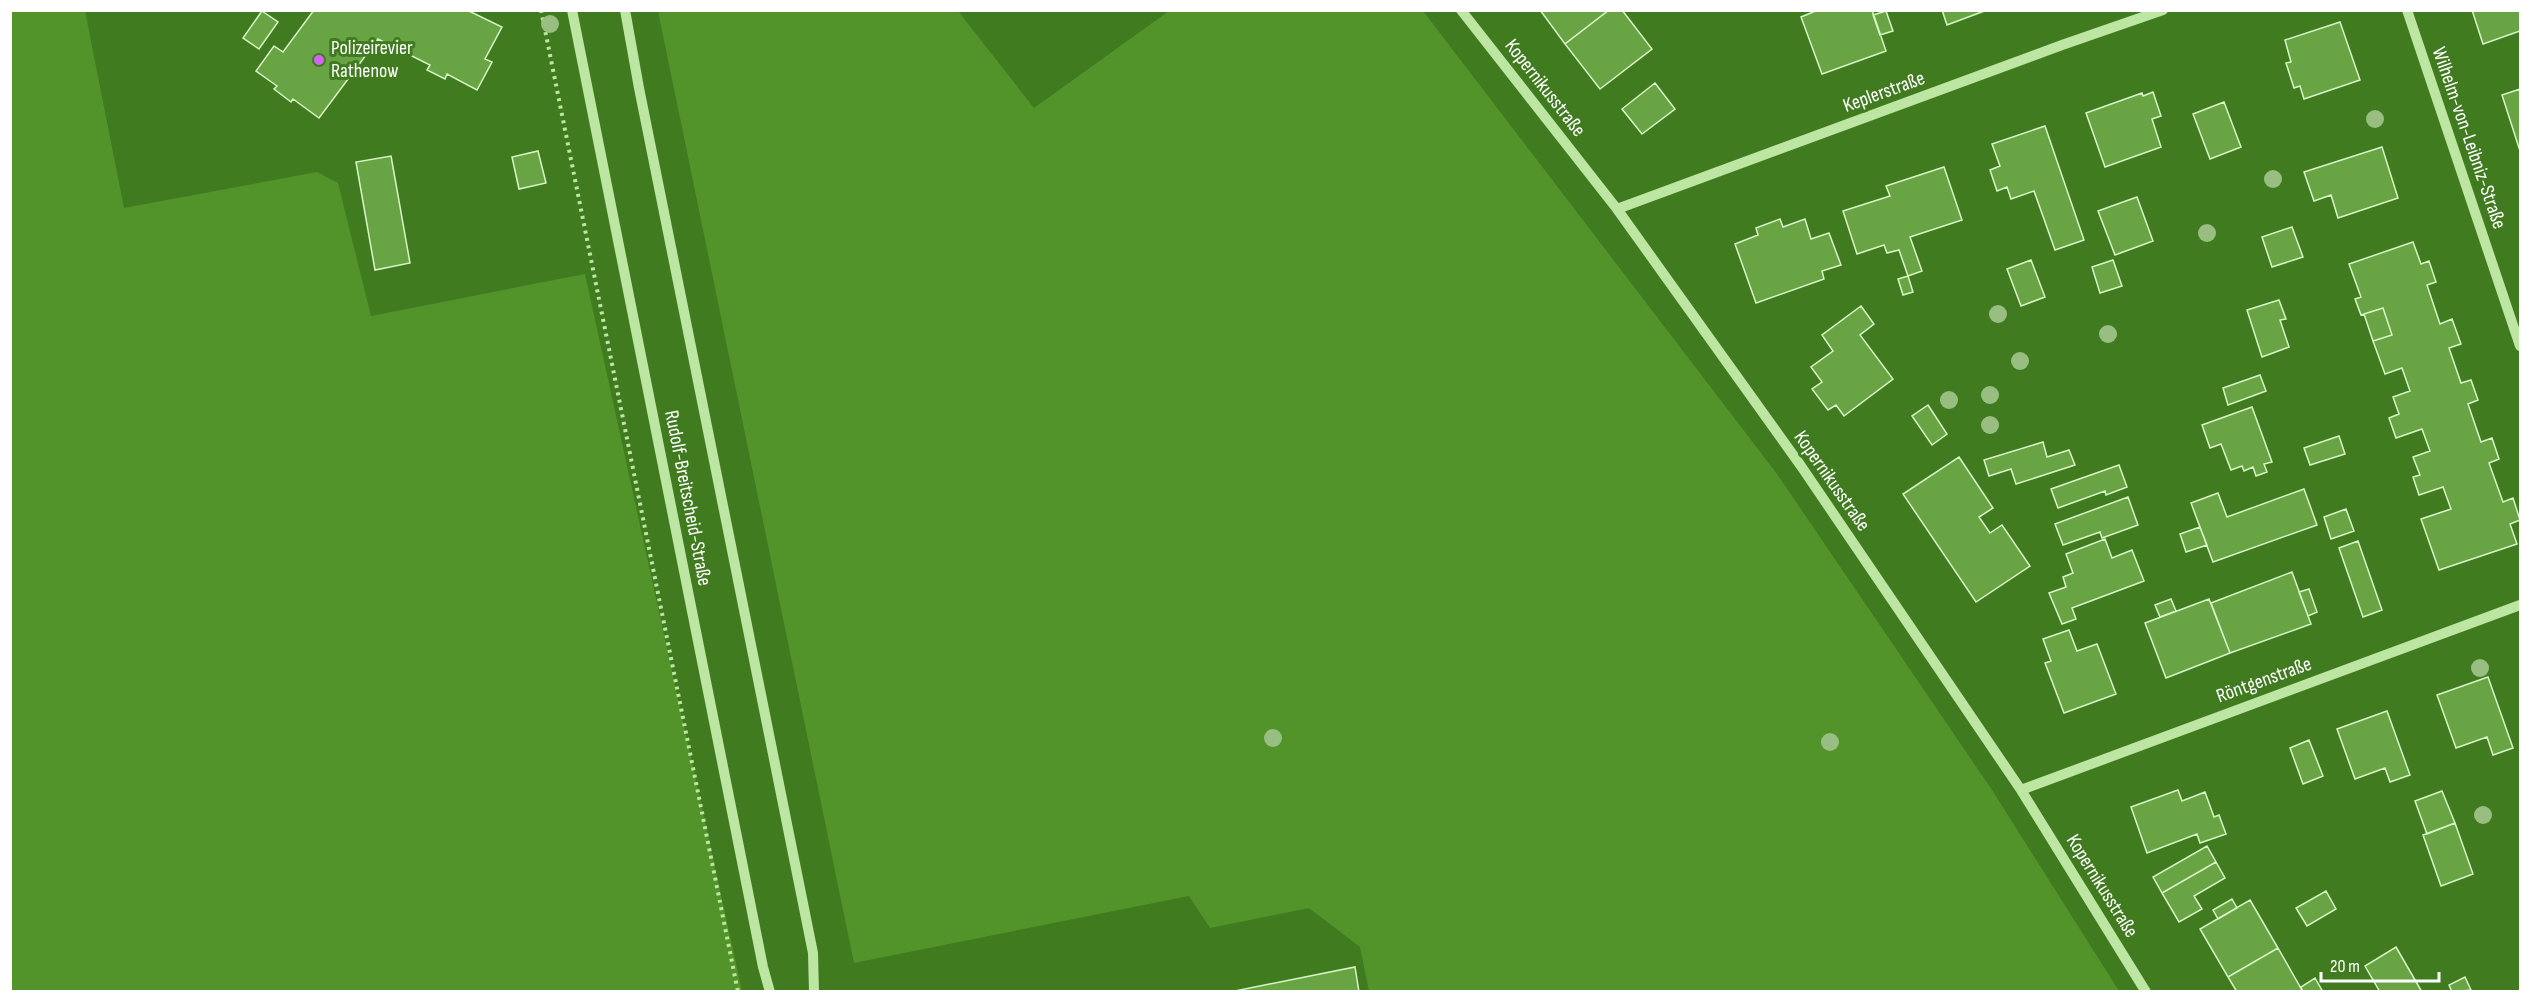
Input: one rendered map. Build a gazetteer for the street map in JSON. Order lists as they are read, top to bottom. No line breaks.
{"streets":{"street":["Kopernikusstraße","Keplerstraße","Wilhelm-von-Leibniz-Straße","Rudolf-Breitscheid-Straße","Röntgenstraße"]},"crossings":[["Kopernikusstraße","Keplerstraße"],["Kopernikusstraße","Röntgenstraße"]],"places":["Polizeirevier Rathenow"],"scale_bar":"20 m"}
